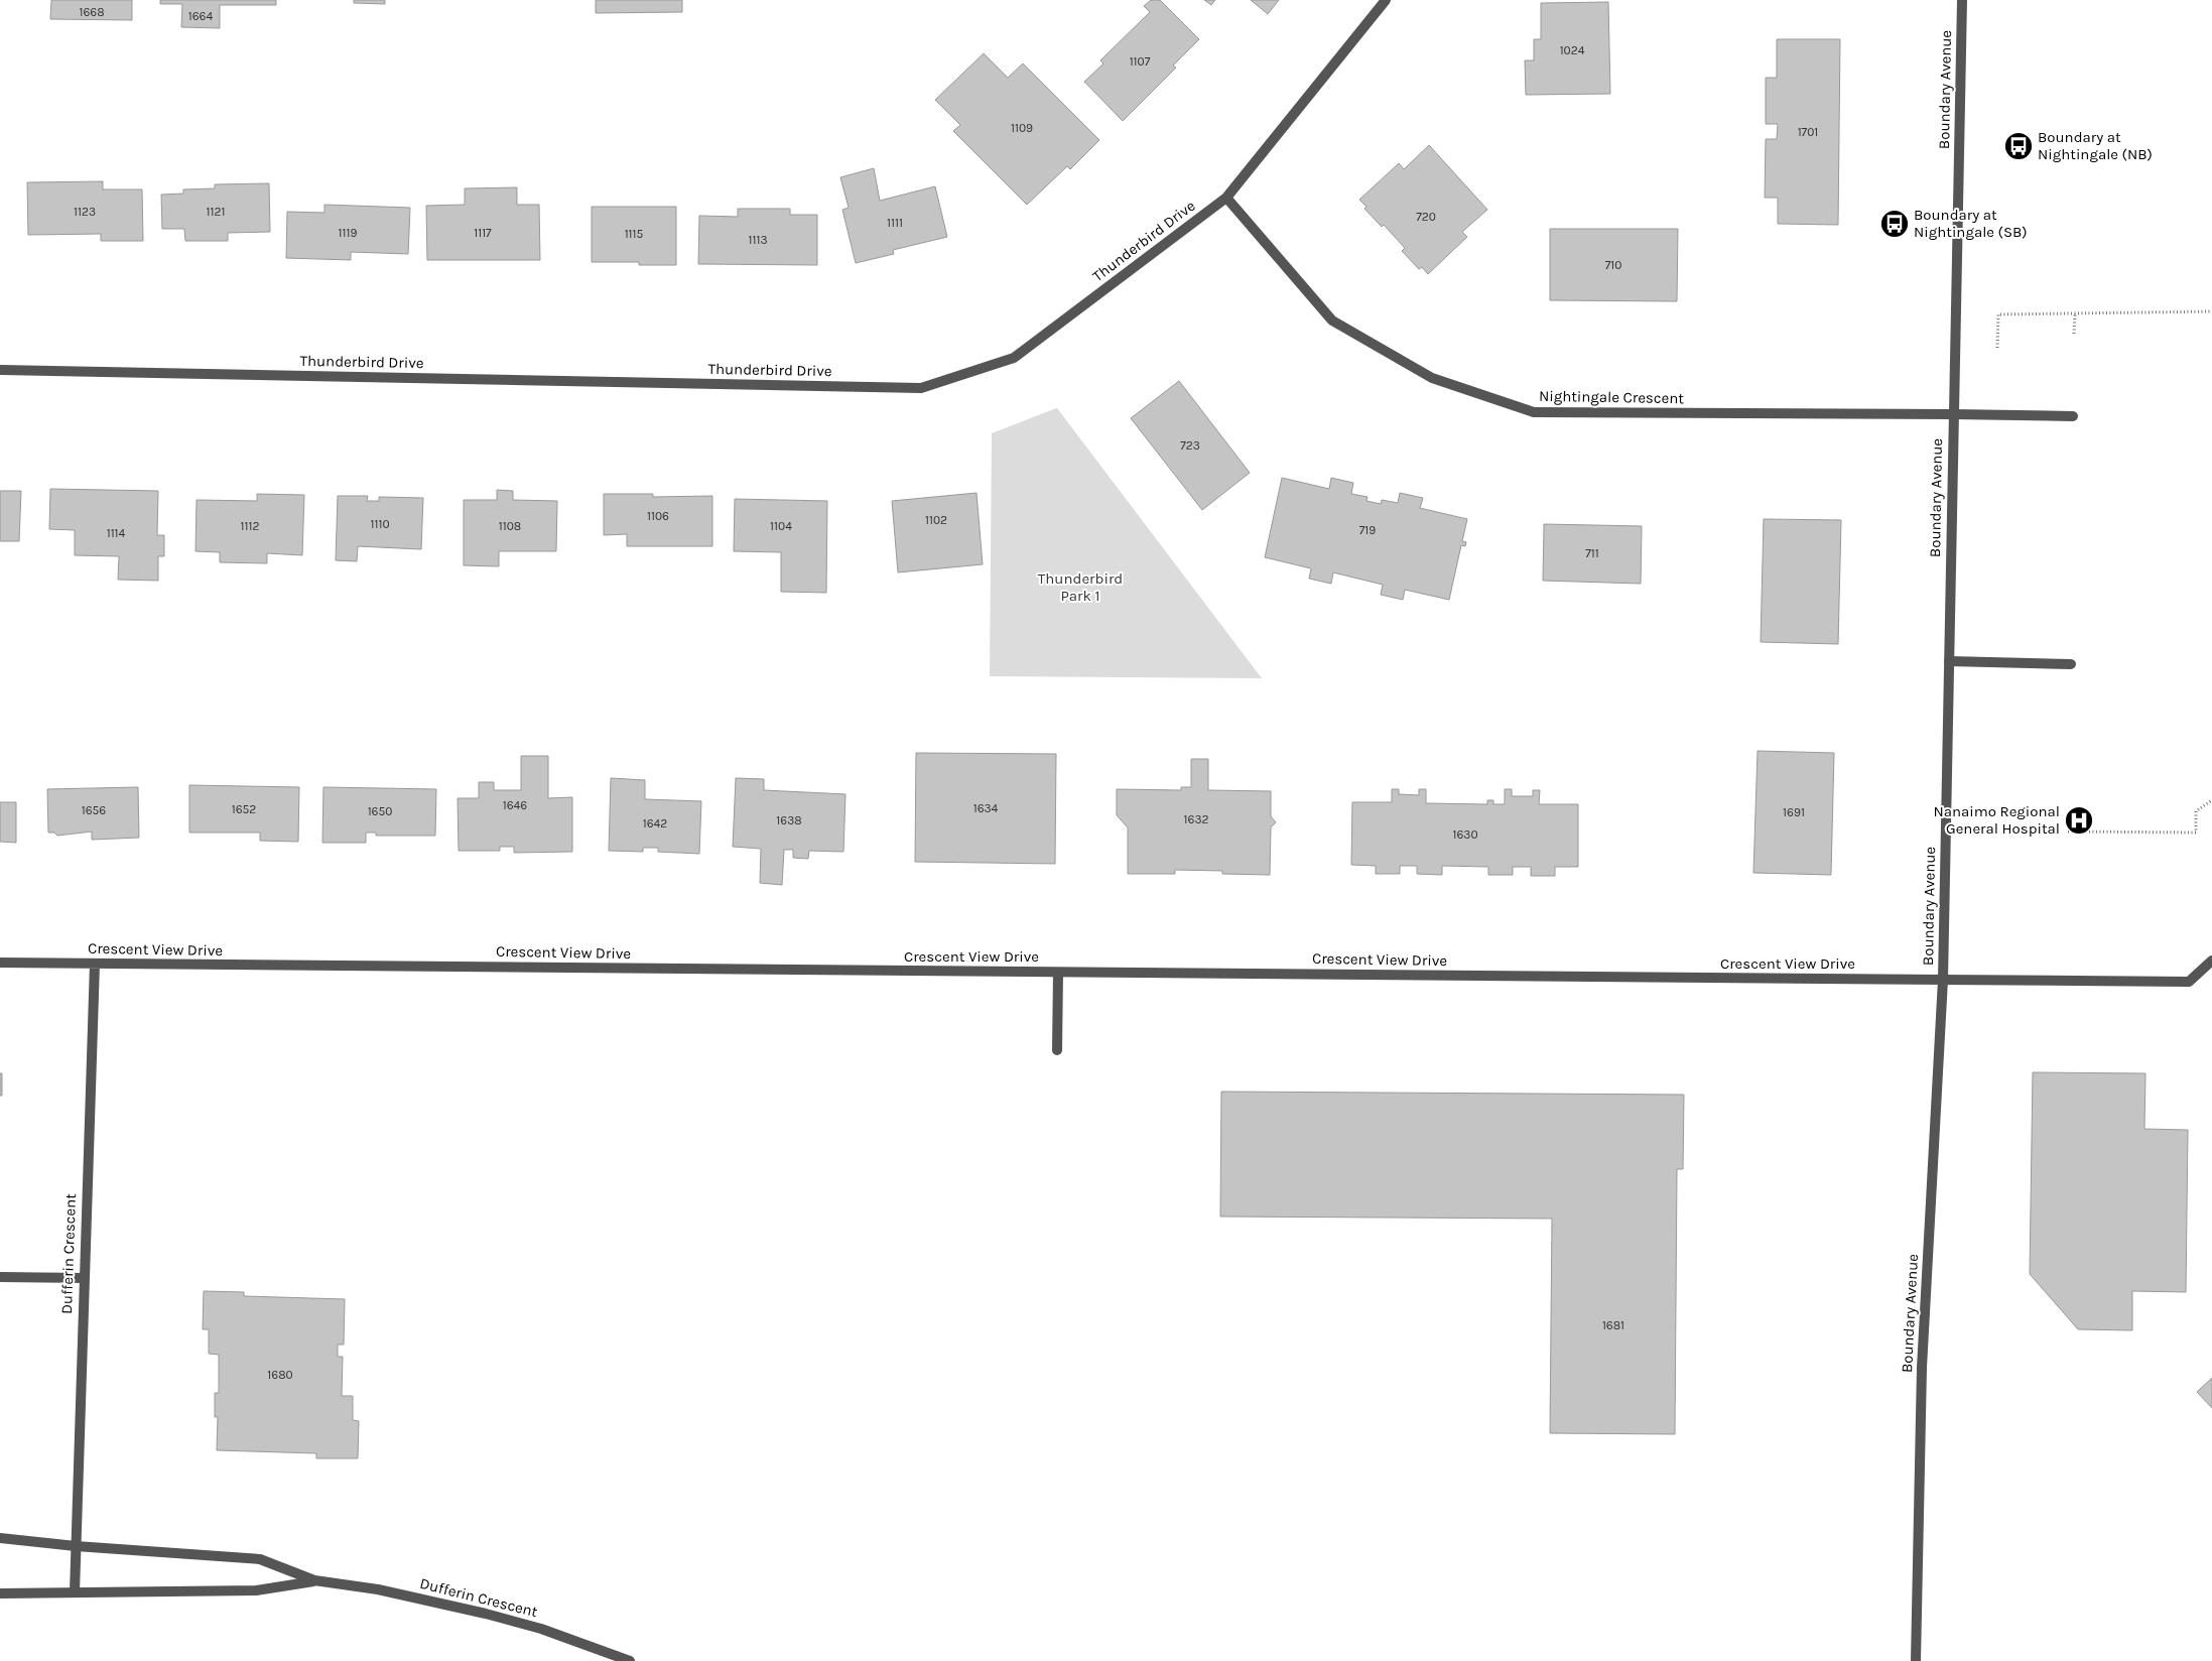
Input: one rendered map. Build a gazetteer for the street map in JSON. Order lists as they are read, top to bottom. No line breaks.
{"streets":{"street":["Boundary Avenue","Thunderbird Drive","Nightingale Crescent","Crescent View Drive","Dufferin Crescent"]},"crossings":[["Boundary Avenue","Nightingale Crescent"],["Boundary Avenue","Crescent View Drive"],["Thunderbird Drive","Nightingale Crescent"],["Crescent View Drive","Dufferin Crescent"]],"parks":["Thunderbird Park 1"],"places":{"bus stop":["Boundary at Nightingale (NB)","Boundary at Nightingale (SB)"],"hospital":["Nanaimo Regional General Hospital"]},"house_numbers":["1668","1664","1024","1107","1109","1701","1123","1121","720","1111","1119","1117","1115","1113","710","723","1106","1102","1110","1112","1108","1104","719","1114","711","1646","1634","1652","1656","1650","1691","1632","1638","1642","1630","1681","1680"]}
